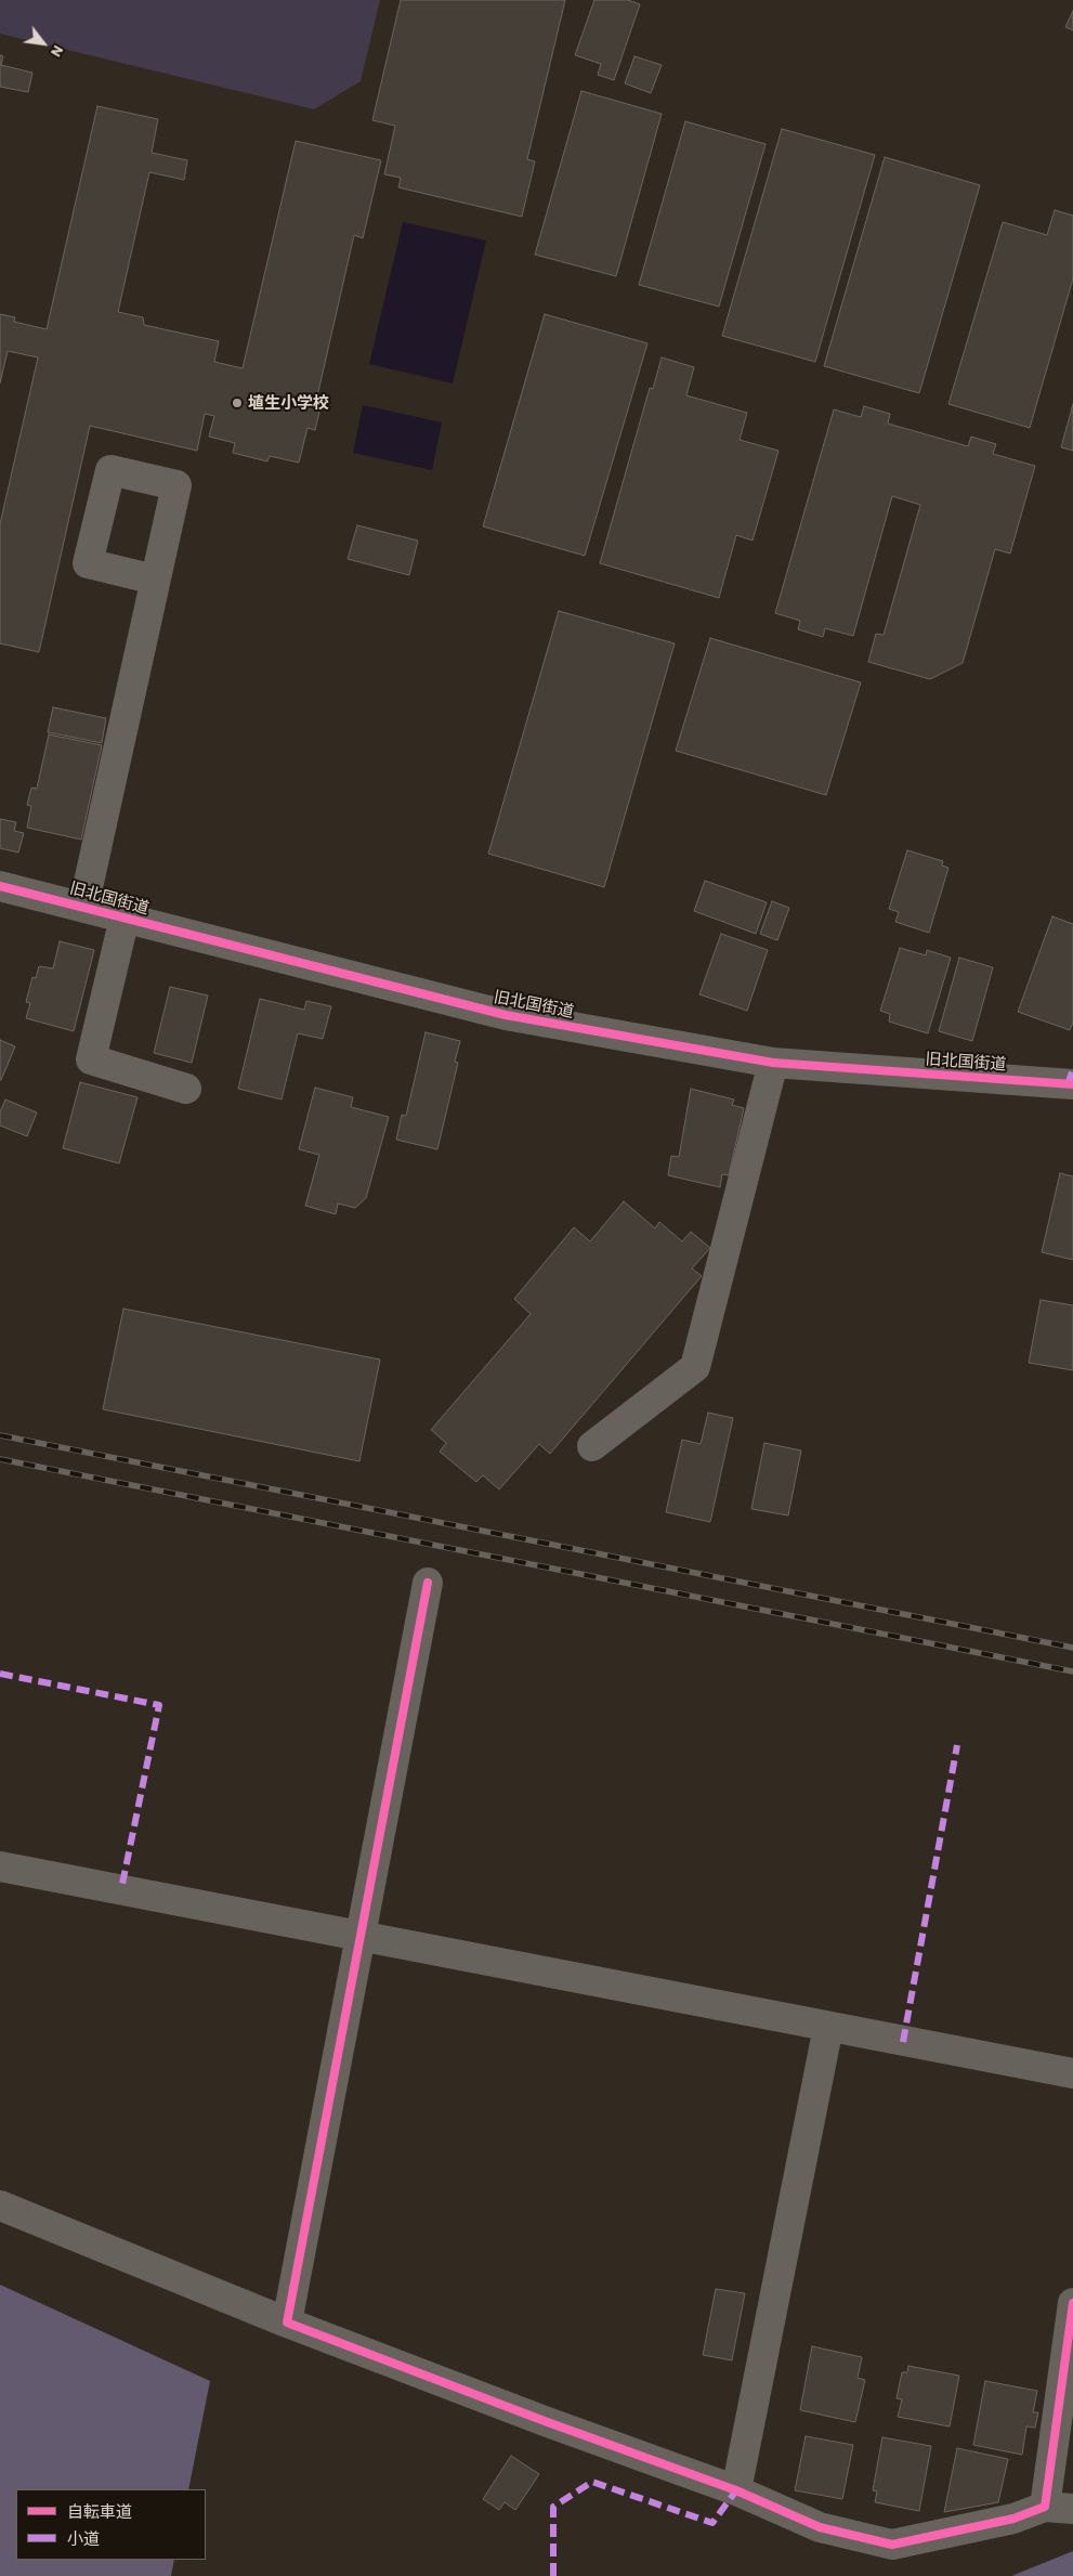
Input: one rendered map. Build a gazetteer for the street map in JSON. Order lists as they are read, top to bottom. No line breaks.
{"streets":{"street":["旧北国街道"]},"places":["埴生小学校"],"legend":["自転車道","小道"],"north":"bottom right"}
